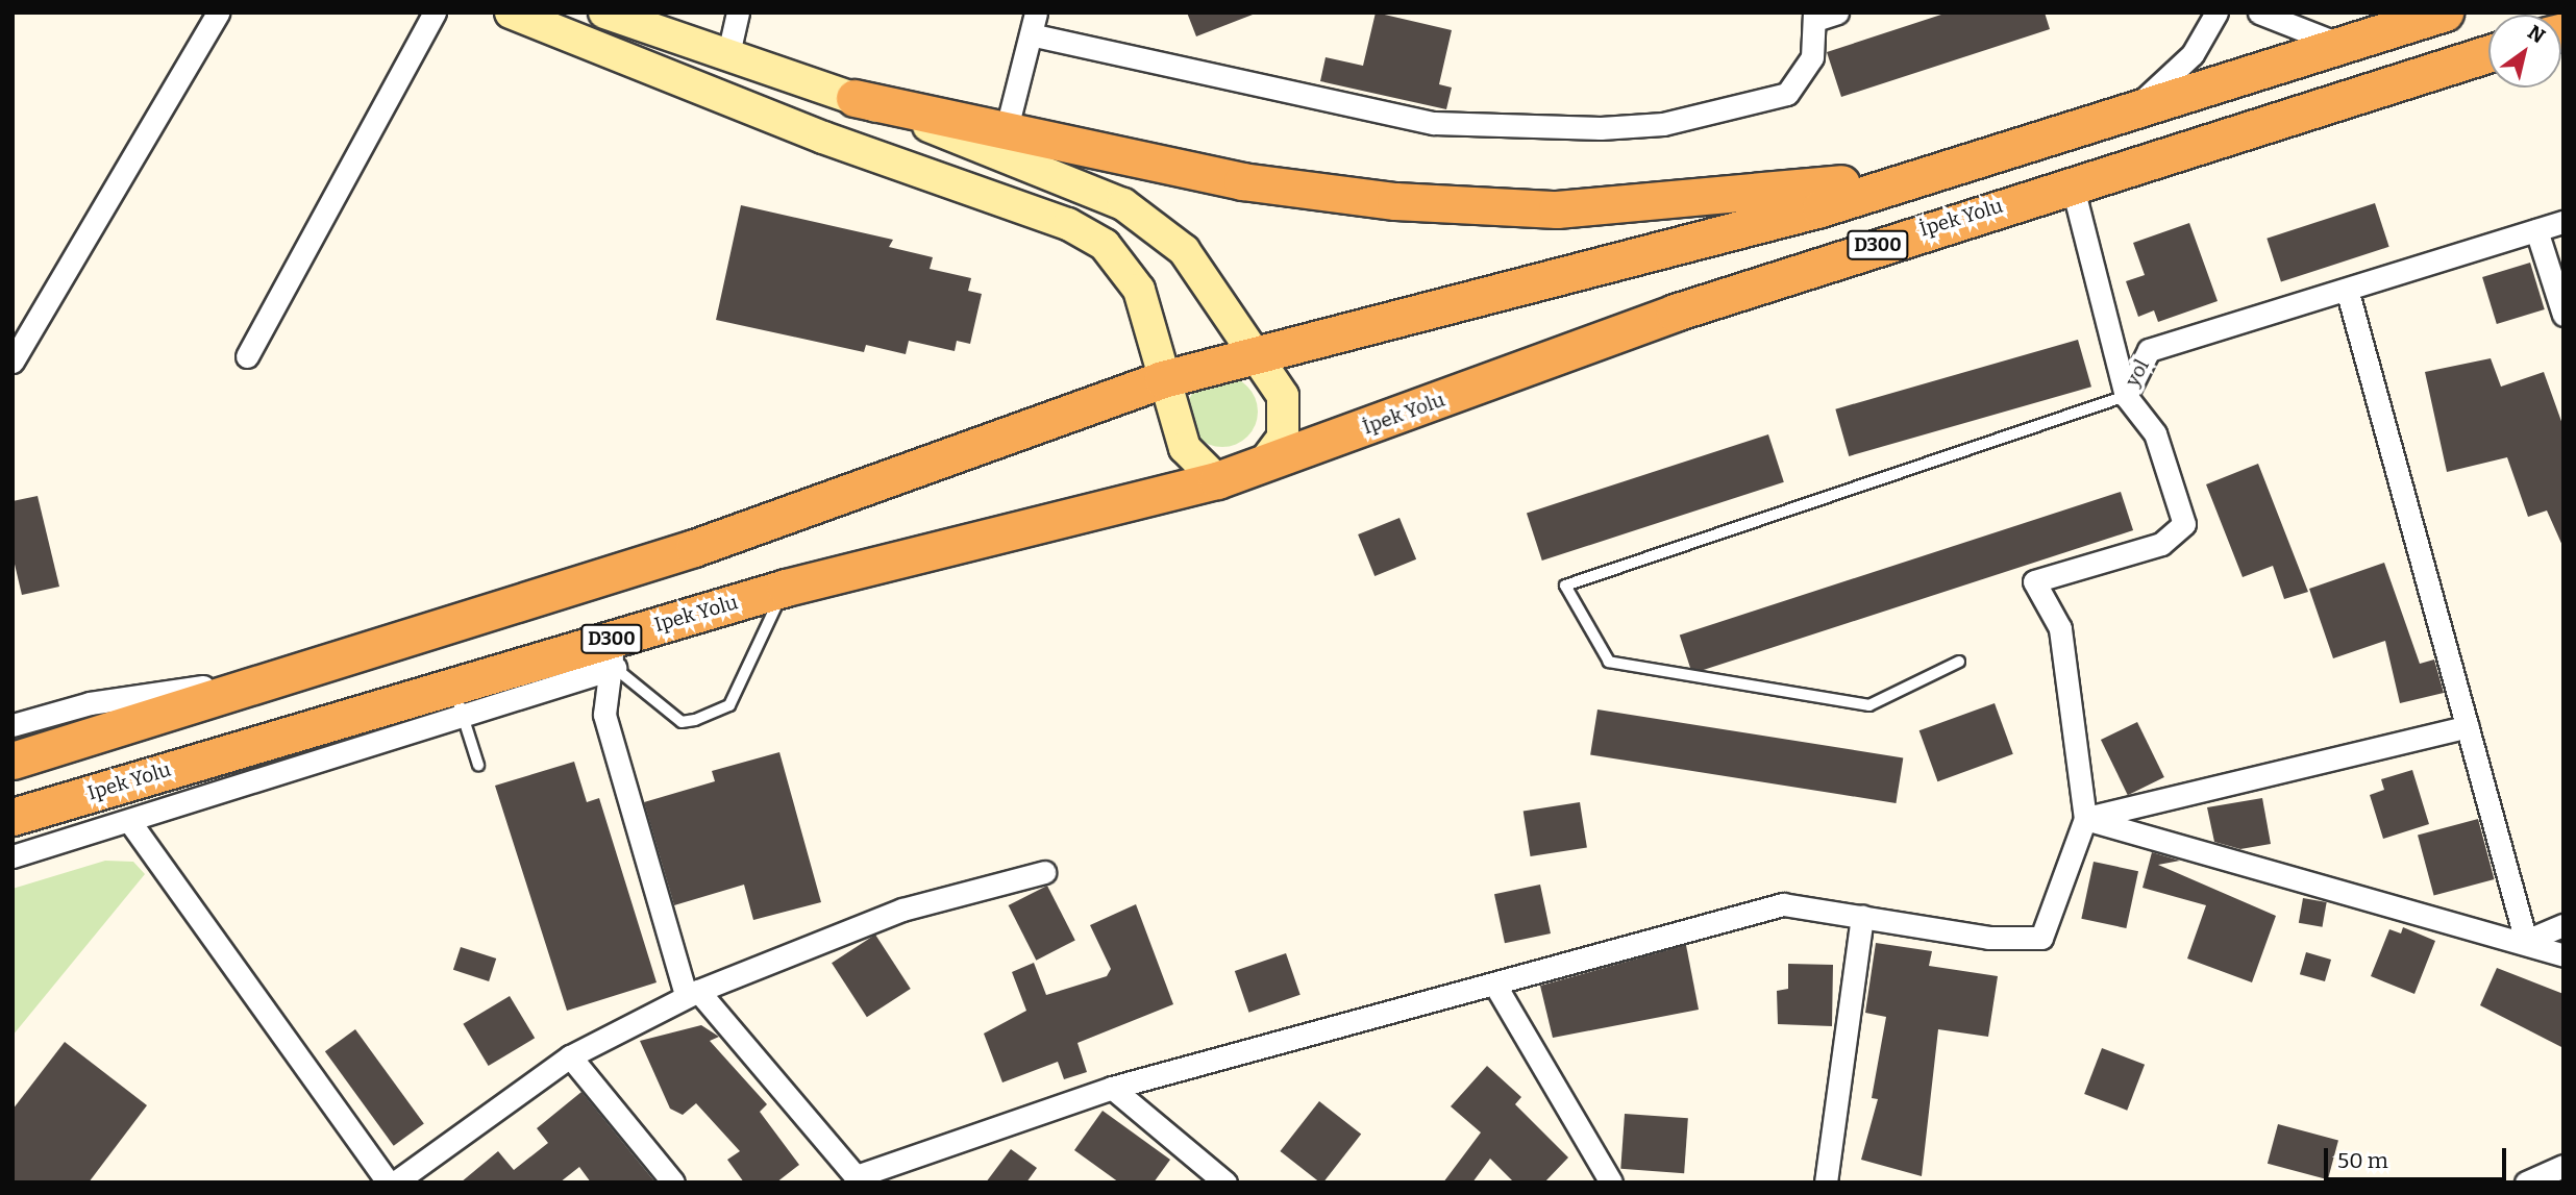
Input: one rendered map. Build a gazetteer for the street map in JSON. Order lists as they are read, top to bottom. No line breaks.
{"streets":{"highway":["İpek Yolu","D300","Ipek Yolu"],"street":["yol"]},"crossings":[["İpek Yolu","D300"],["İpek Yolu","Ipek Yolu"],["D300","Ipek Yolu"]],"scale_bar":"50 m","north":"top right"}
